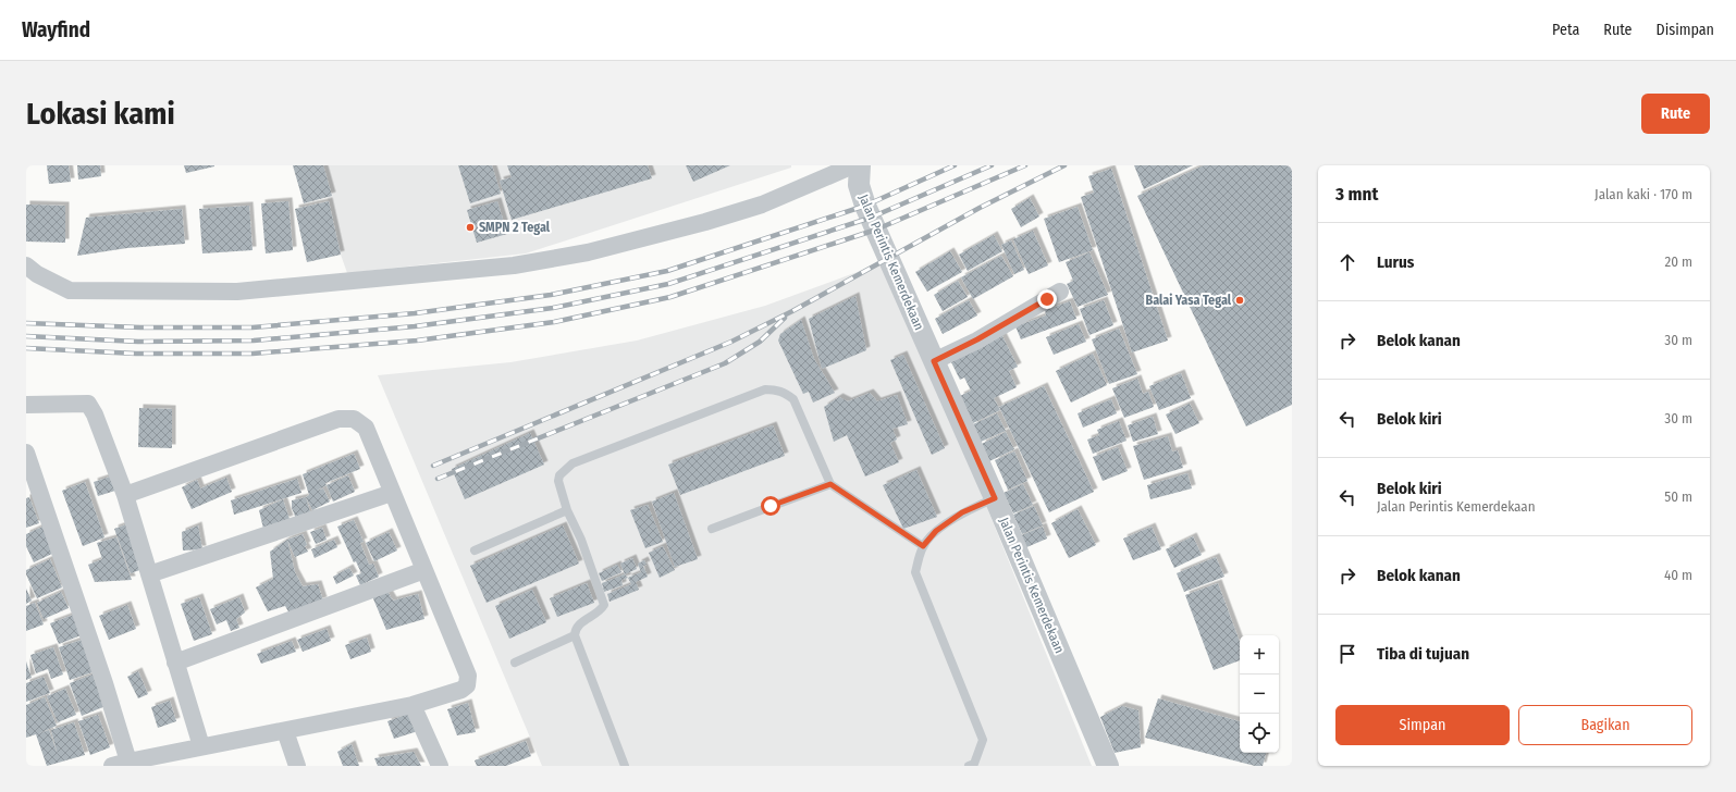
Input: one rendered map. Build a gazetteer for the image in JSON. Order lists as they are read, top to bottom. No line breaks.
{"streets":{"street":["Jalan Perintis Kemerdekaan"]},"places":["SMPN 2 Tegal","Balai Yasa Tegal"],"page":{"header":"Wayfind","nav":["Peta","Rute","Disimpan"],"buttons":["Rute",["Simpan","Bagikan"]],"title":"Lokasi kami","heading":["3 mnt","Jalan kaki · 170 m"],"list":[["Lurus","20 m"],["Belok kanan","30 m"],["Belok kiri","30 m"],["Belok kiri","Jalan Perintis Kemerdekaan","50 m"],["Belok kanan","40 m"],"Tiba di tujuan"],"map_buttons":["+","−"]}}
